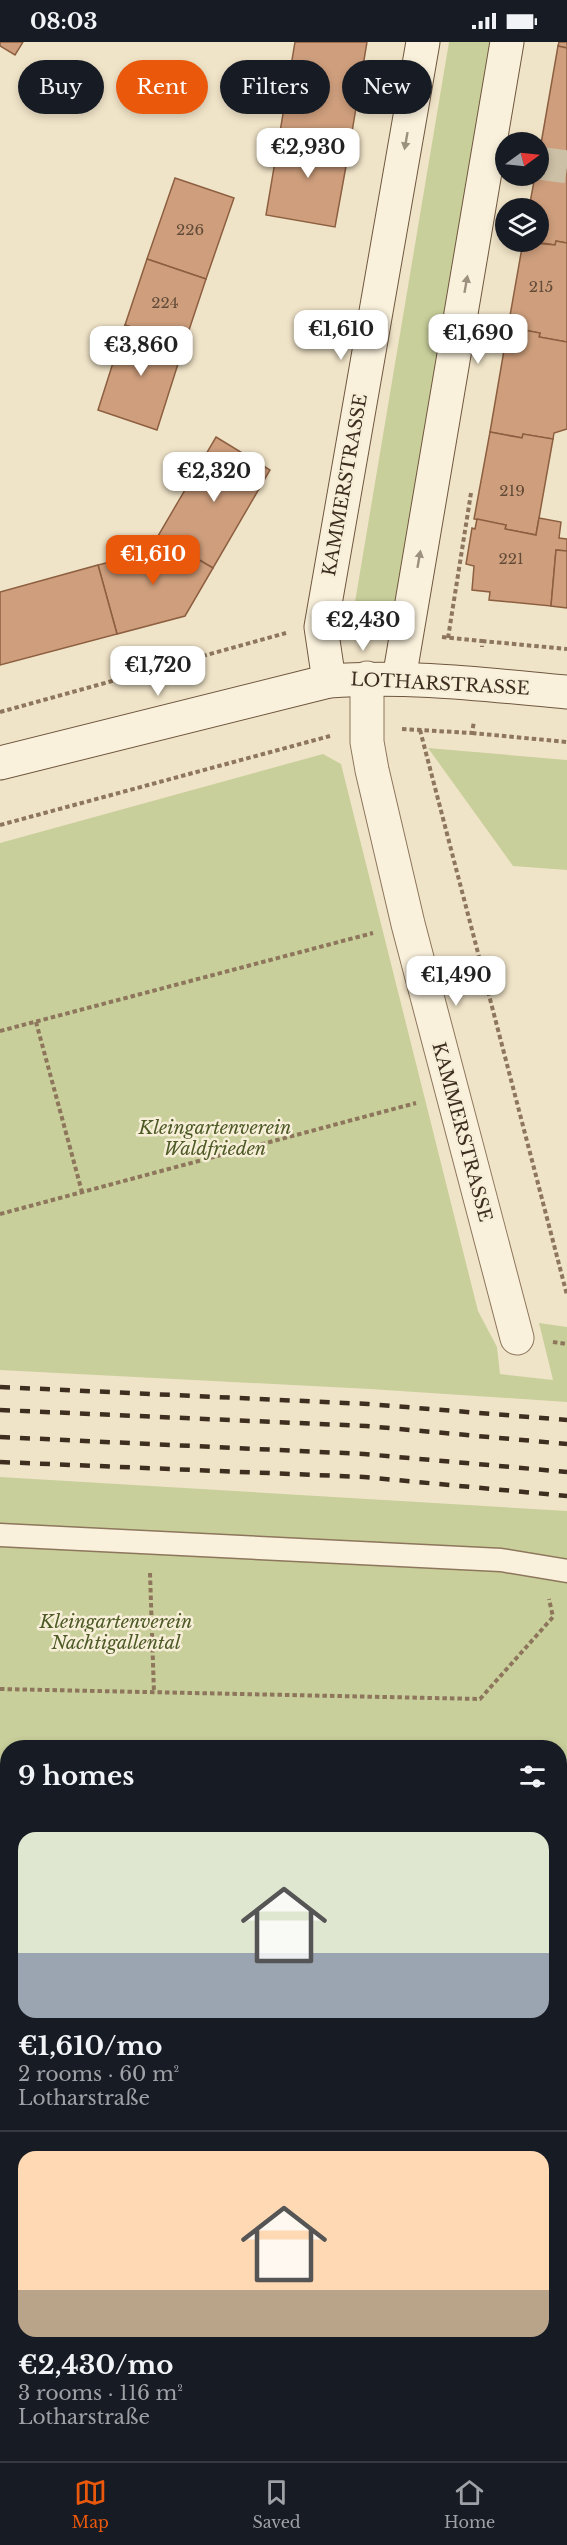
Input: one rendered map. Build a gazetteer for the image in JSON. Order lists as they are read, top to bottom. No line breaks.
{"streets":{"street":["KAMMERSTRASSE","LOTHARSTRASSE"]},"crossings":[["KAMMERSTRASSE","LOTHARSTRASSE"]],"parks":["Kleingartenverein Waldfrieden","Kleingartenverein Nachtigallental"],"house_numbers":["226","215","224","219","221"],"north":"right","page":{"status":"08:03","chip":["Buy","Rent","Filters","New"],"price":["€2,930","€1,610","€1,690","€3,860","€2,320","€1,610","€2,430","€1,720","€1,490"],"heading":"9 homes","list":[{"name":"€1,610/mo","note":"2 rooms · 60 m² · Lotharstraße"},{"name":"€2,430/mo","note":"3 rooms · 116 m² · Lotharstraße"}],"tabs":["Map","Saved","Home"]}}
